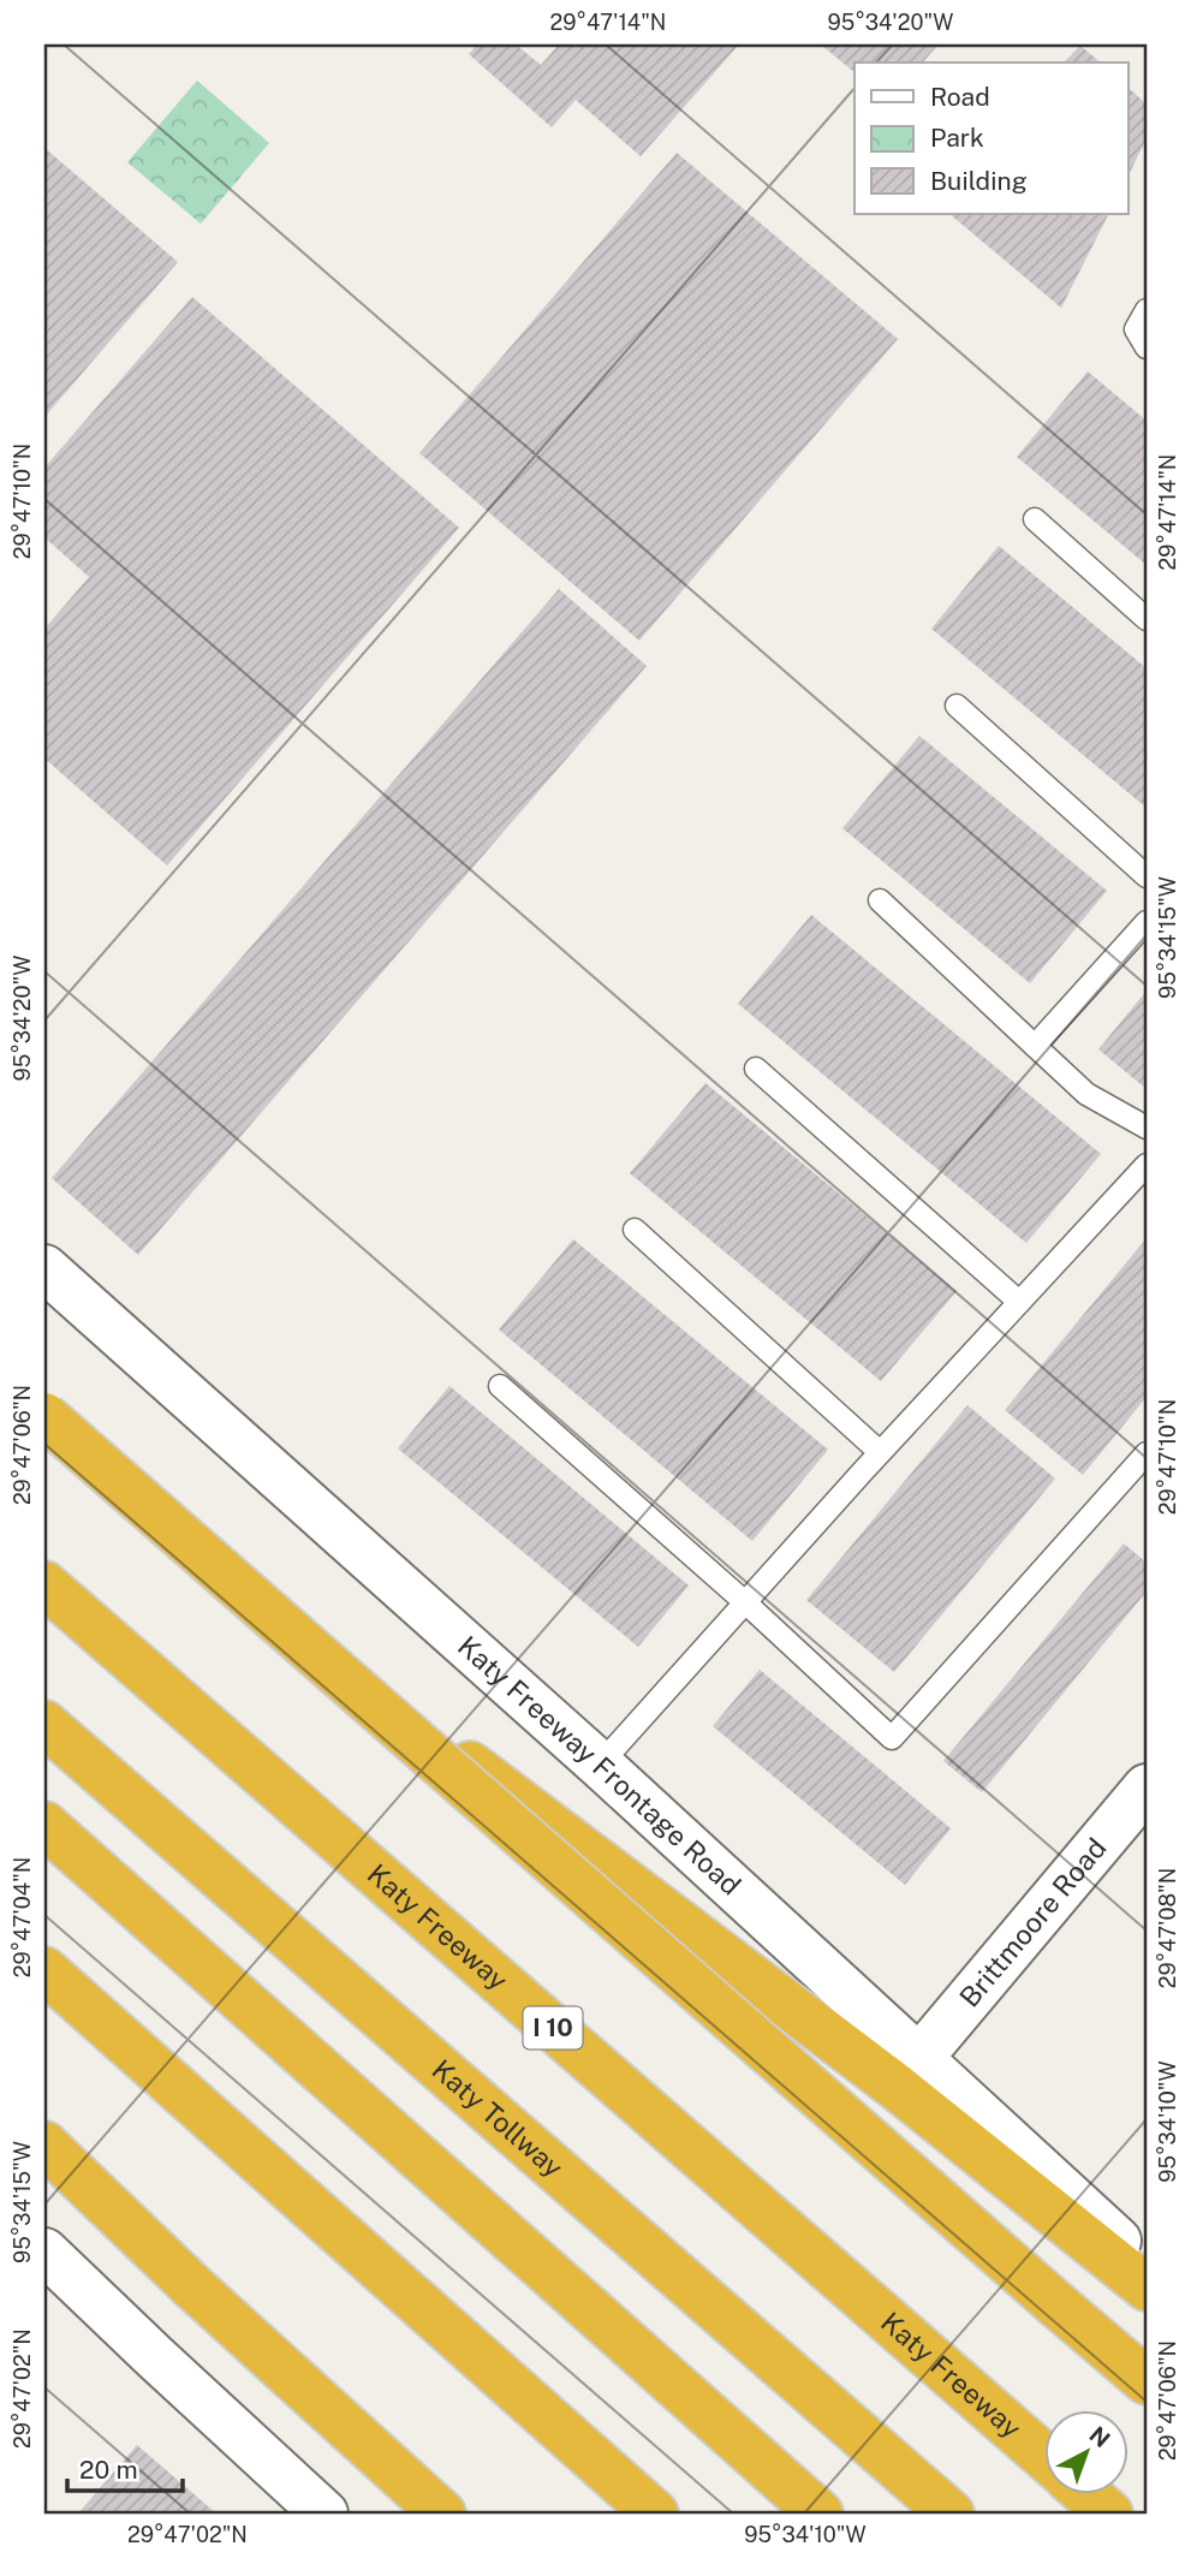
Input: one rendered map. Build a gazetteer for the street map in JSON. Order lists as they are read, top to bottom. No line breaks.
{"streets":{"highway":["Katy Freeway","I 10","Katy Tollway"],"main road":["Katy Freeway Frontage Road","Brittmoore Road"]},"crossings":[["Katy Freeway Frontage Road","Brittmoore Road"]],"legend":["Road","Park","Building"],"scale_bar":"20 m","north":"top right","coordinates":["29°47'14\"N","95°34'20\"W","29°47'10\"N","95°34'15\"W","29°47'06\"N","29°47'04\"N","29°47'08\"N","95°34'10\"W","29°47'02\"N"]}
